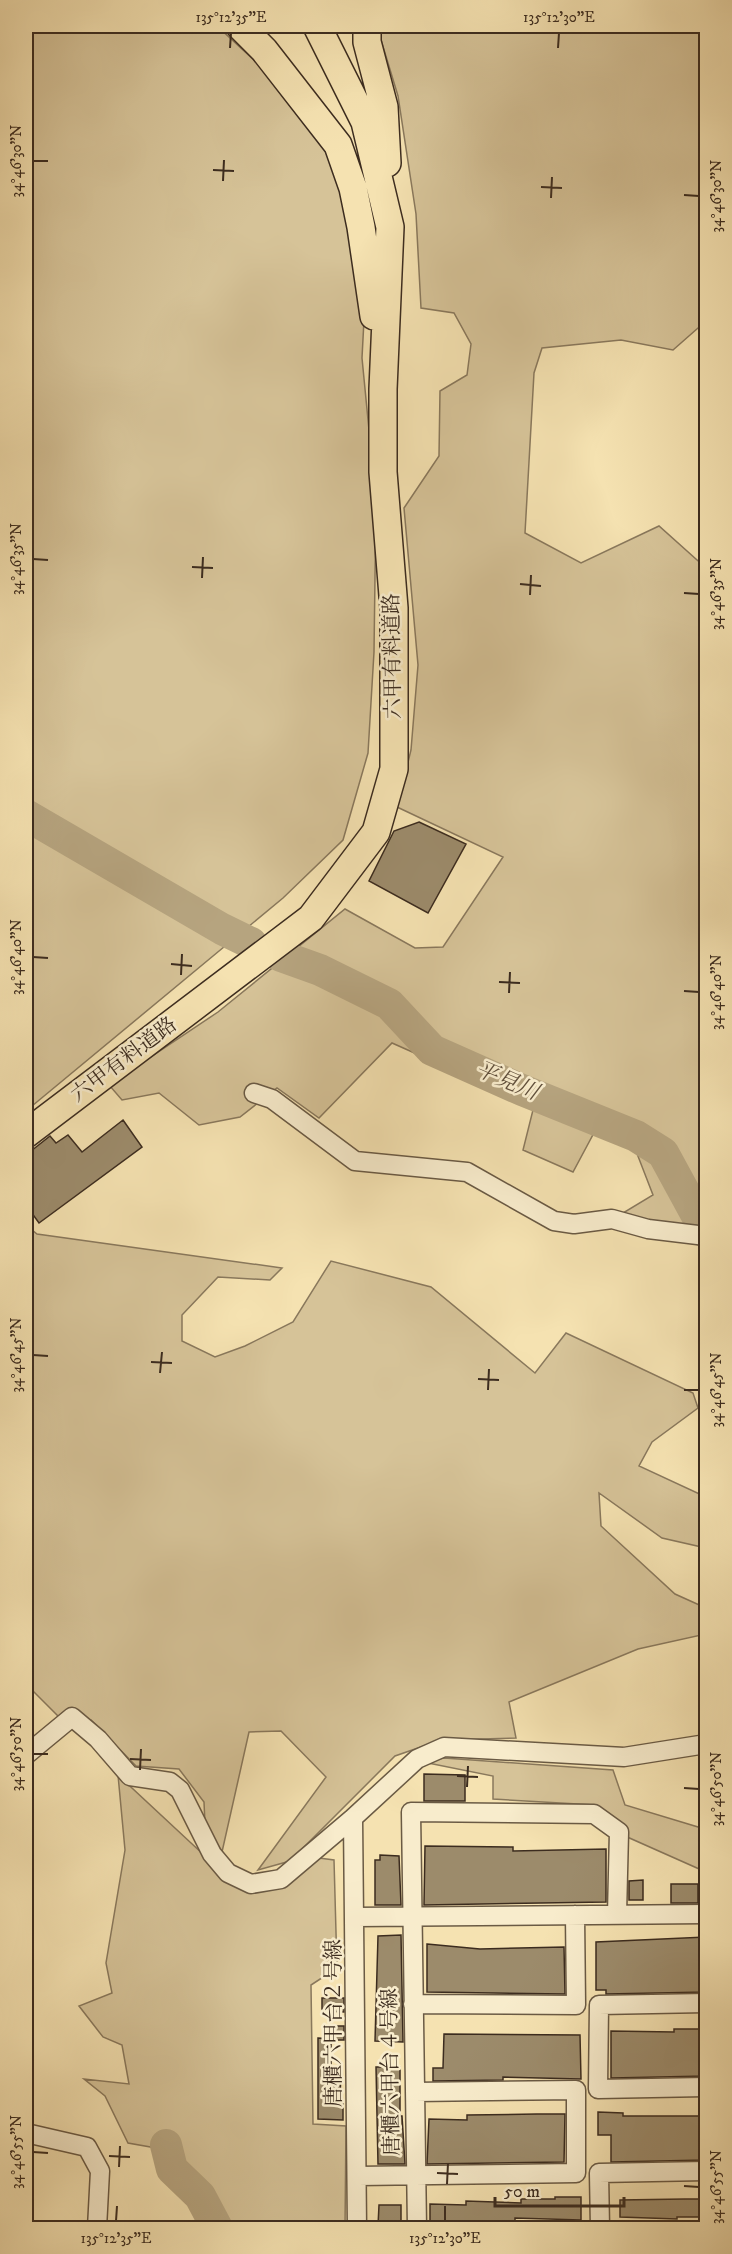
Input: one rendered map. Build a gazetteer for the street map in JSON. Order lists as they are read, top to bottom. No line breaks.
{"streets":{"main road":["六甲有料道路"],"street":["唐櫃六甲台２号線","唐櫃六甲台４号線"]},"water":["平見川"],"scale_bar":"50 m","coordinates":["135°12'35\"E","135°12'30\"E","34°46'30\"N","34°46'35\"N","34°46'40\"N","34°46'45\"N","34°46'50\"N","34°46'55\"N"]}
